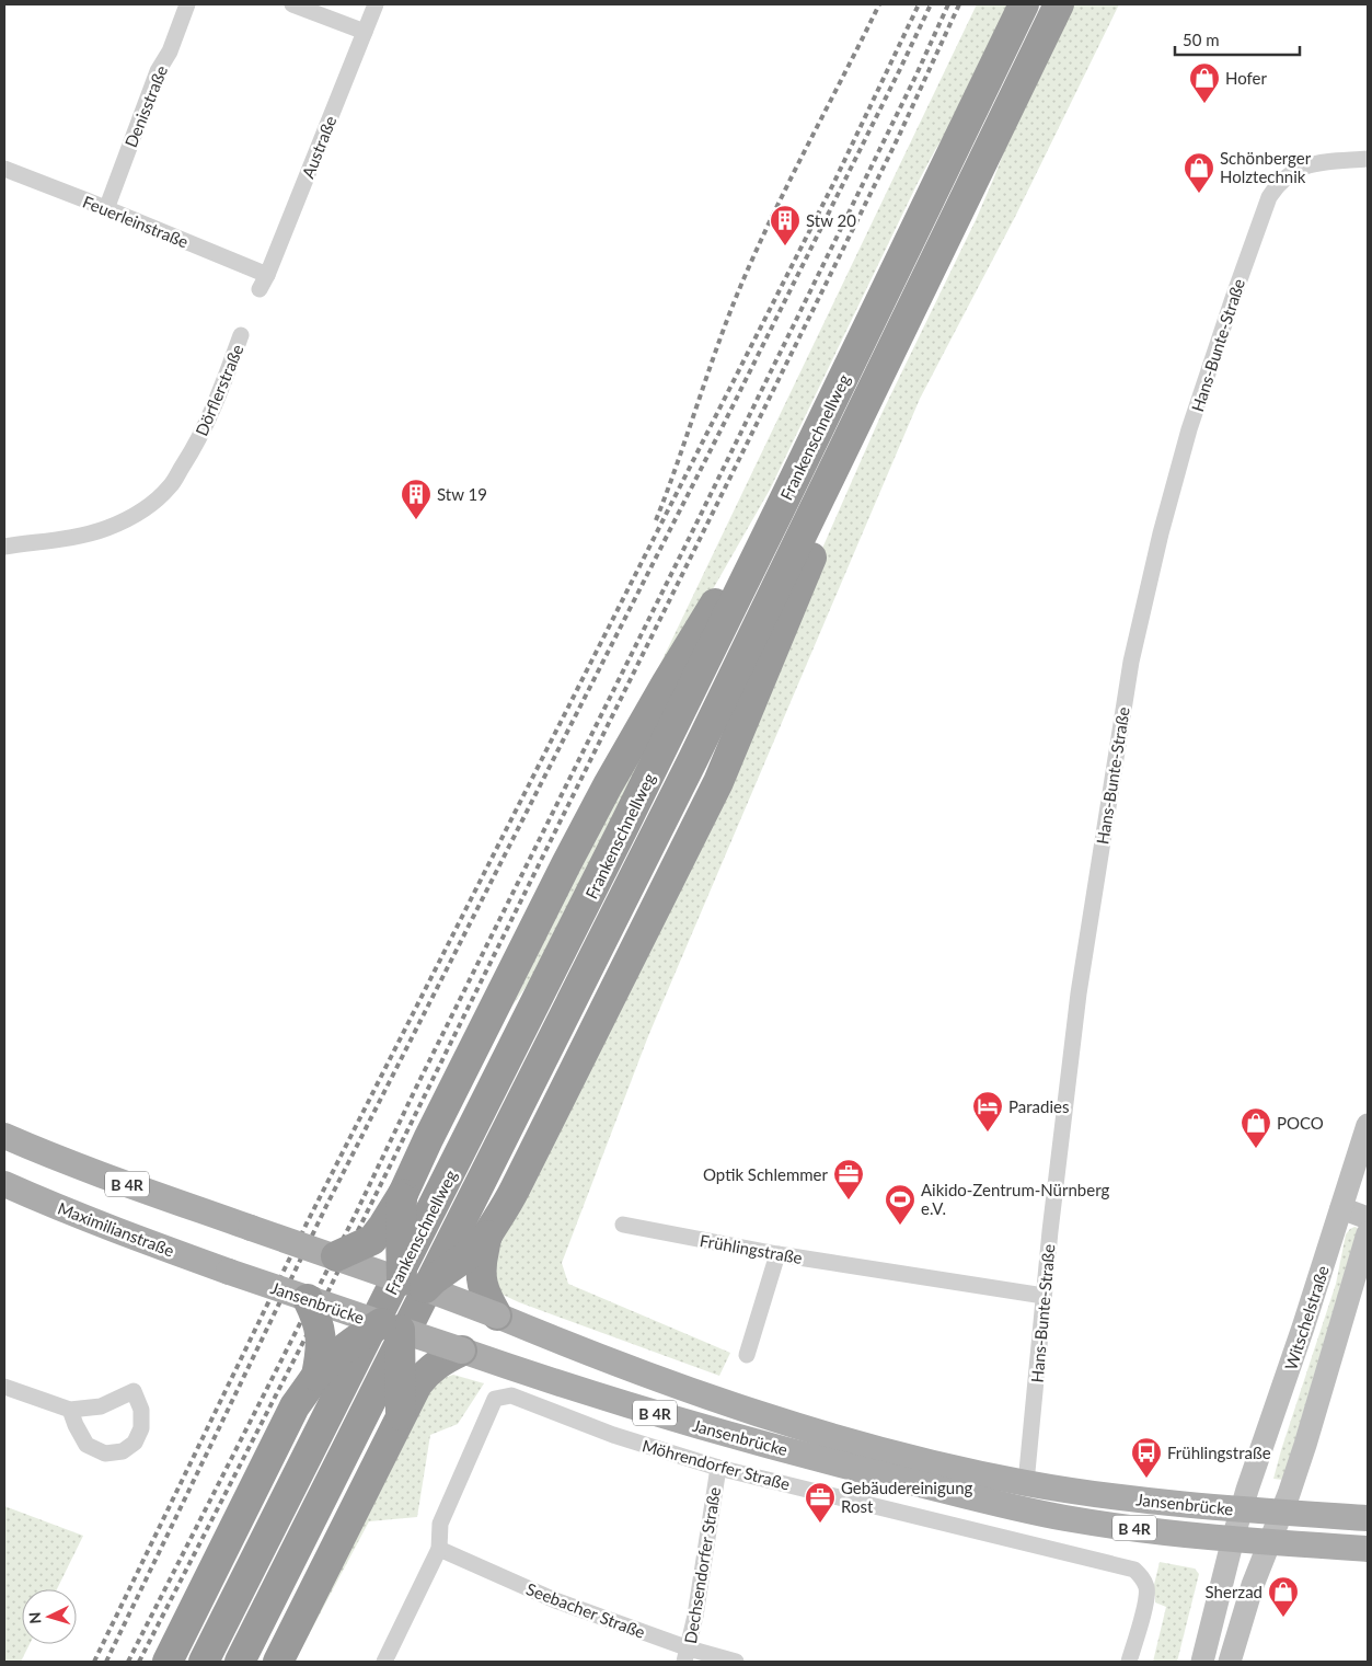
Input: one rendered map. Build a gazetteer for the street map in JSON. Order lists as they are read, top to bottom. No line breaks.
{"streets":{"highway":["Frankenschnellweg"],"main road":["B 4R","Maximilianstraße","Jansenbrücke"],"street":["Denisstraße","Austraße","Feuerleinstraße","Hans-Bunte-Straße","Dörflerstraße","Frühlingstraße","Witschelstraße","Möhrendorfer Straße","Dechsendorfer Straße","Seebacher Straße"]},"crossings":[["Denisstraße","Feuerleinstraße"],["Austraße","Feuerleinstraße"],["Hans-Bunte-Straße","Frühlingstraße"],["Hans-Bunte-Straße","Jansenbrücke"],["B 4R","Jansenbrücke"],["B 4R","Witschelstraße"],["Maximilianstraße","Jansenbrücke"],["Jansenbrücke","Witschelstraße"],["Möhrendorfer Straße","Dechsendorfer Straße"],["Möhrendorfer Straße","Seebacher Straße"],["Dechsendorfer Straße","Seebacher Straße"]],"places":{"shop":["Hofer","Schönberger Holztechnik","POCO","Sherzad"],"building":["Stw 20","Stw 19"],"hotel":["Paradies"],"office":["Optik Schlemmer","Gebäudereinigung Rost"],"sports":["Aikido-Zentrum-Nürnberg e.V."],"bus stop":["Frühlingstraße"]},"scale_bar":"50 m","north":"left"}
